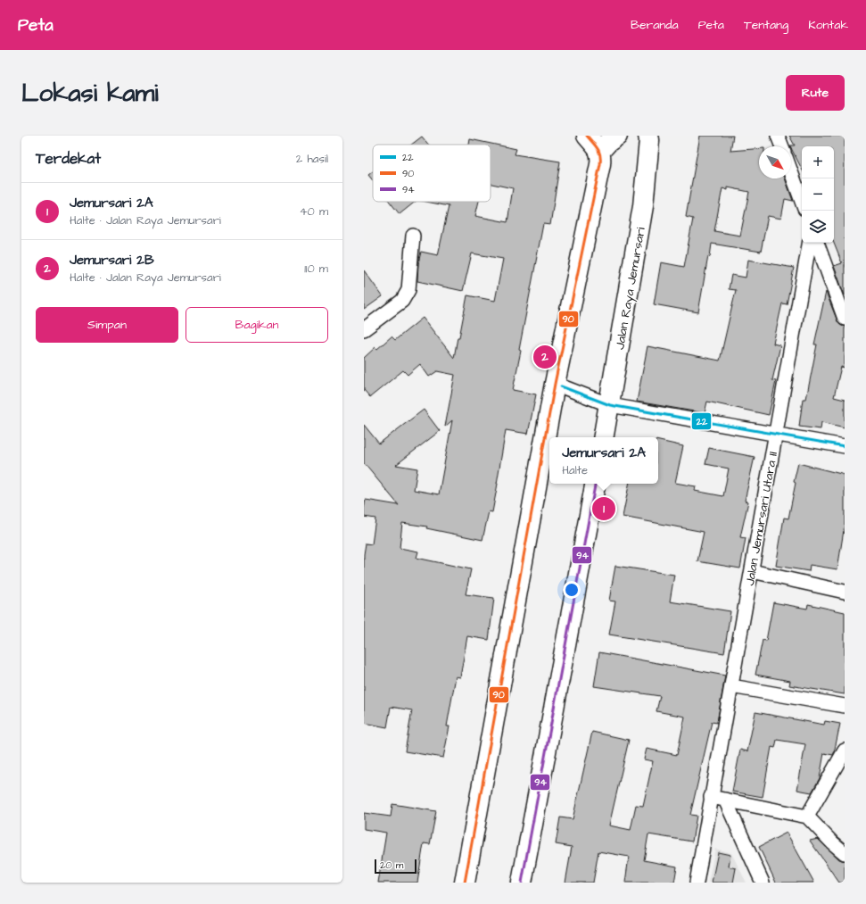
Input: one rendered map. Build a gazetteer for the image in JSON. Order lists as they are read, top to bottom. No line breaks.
{"streets":{"main road":["Jalan Raya Jemursari"],"street":["Jalan Jemursari Utara II"]},"lines":["transit line 90","transit line 22","transit line 94"],"legend":["22","90","94"],"scale_bar":"20 m","north":"bottom right","page":{"header":"Peta","nav":["Beranda","Peta","Tentang","Kontak"],"buttons":["Rute",["Simpan","Bagikan"]],"title":"Lokasi kami","heading":["Terdekat","2 hasil"],"map_buttons":["+","−"],"list":[{"mark":"1","name":"Jemursari 2A","note":"Halte · Jalan Raya Jemursari","value":"40 m"},{"mark":"2","name":"Jemursari 2B","note":"Halte · Jalan Raya Jemursari","value":"110 m"}],"pins":["2","1"],"popup":["Jemursari 2A","Halte"],"scale":"20 m"}}
